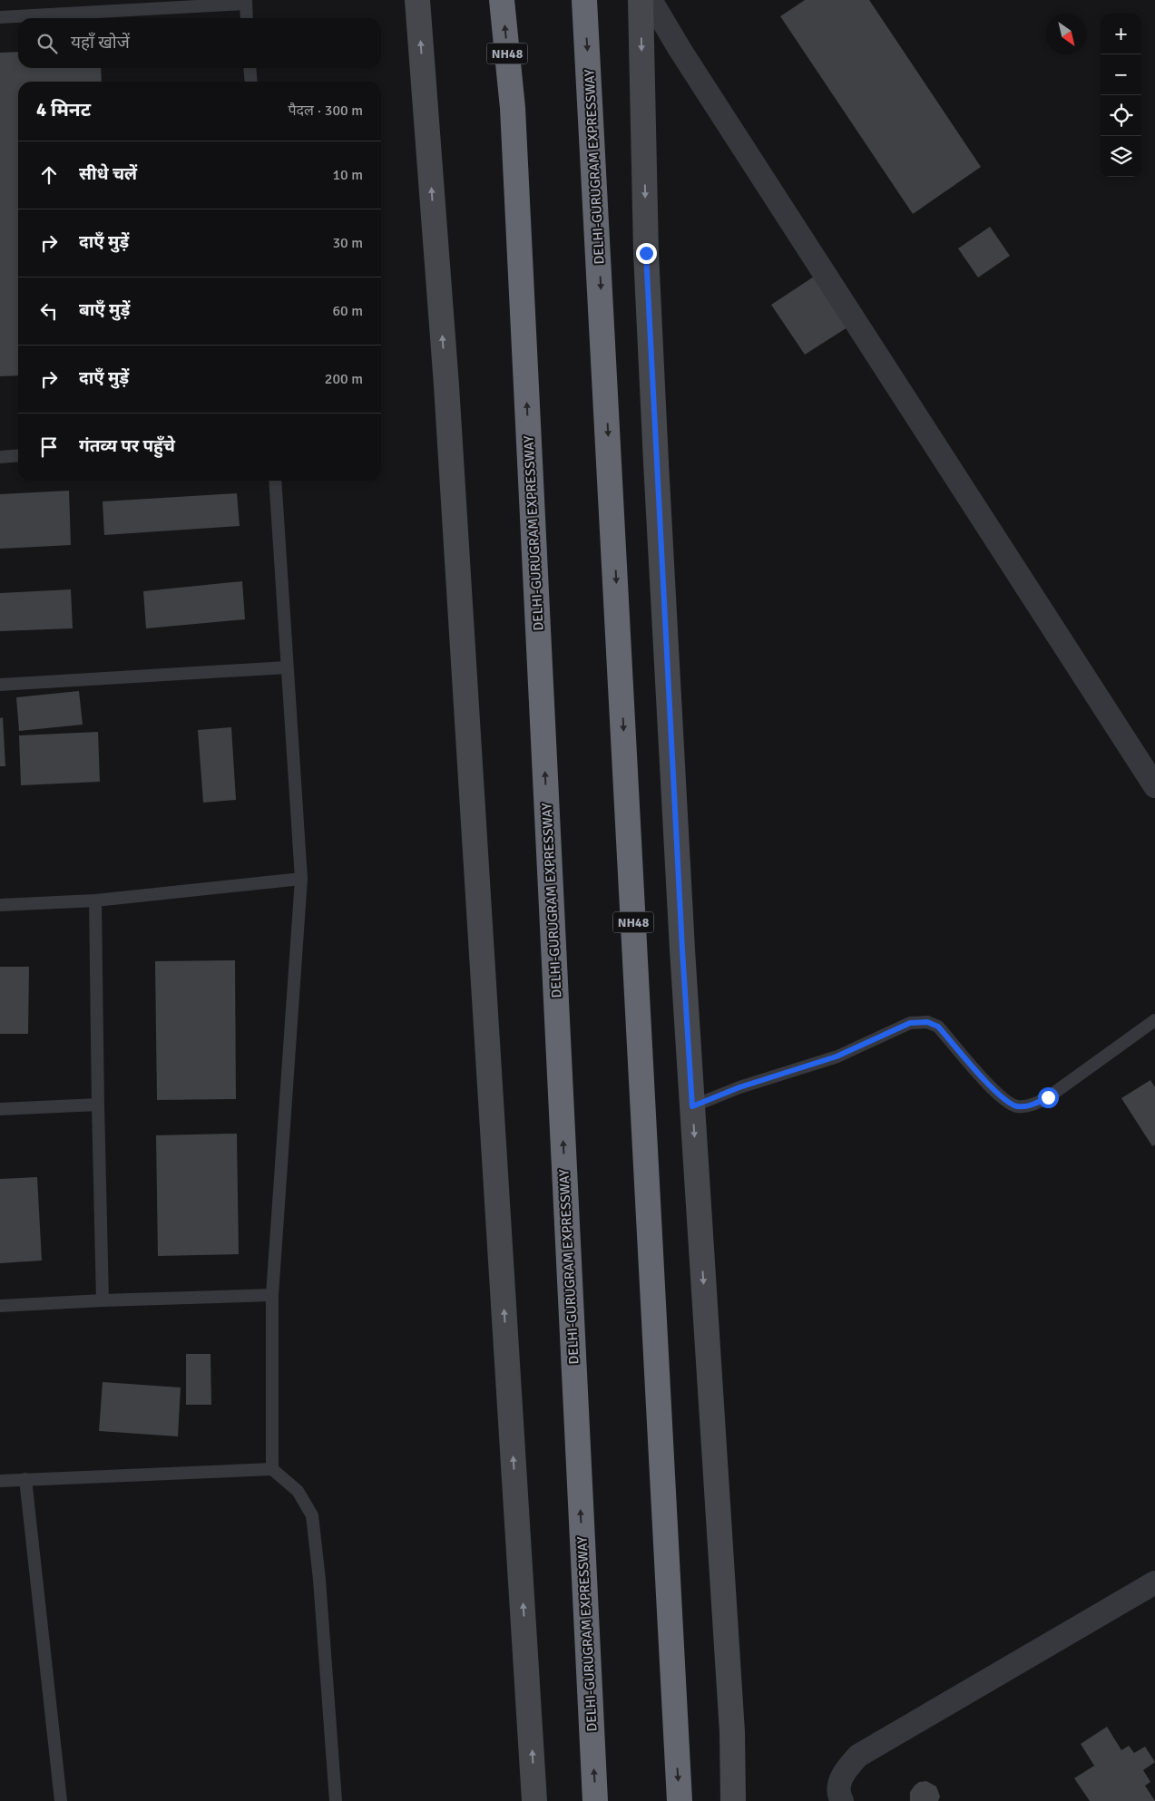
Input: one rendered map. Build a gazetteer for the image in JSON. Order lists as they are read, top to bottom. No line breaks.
{"streets":{"highway":["NH48","DELHI-GURUGRAM EXPRESSWAY"]},"north":"bottom right","page":{"map_buttons":["+","−"],"search":"यहाँ खोजें","heading":["4 मिनट","पैदल · 300 m"],"list":[["सीधे चलें","10 m"],["दाएँ मुड़ें","30 m"],["बाएँ मुड़ें","60 m"],["दाएँ मुड़ें","200 m"],"गंतव्य पर पहुँचे"]}}
